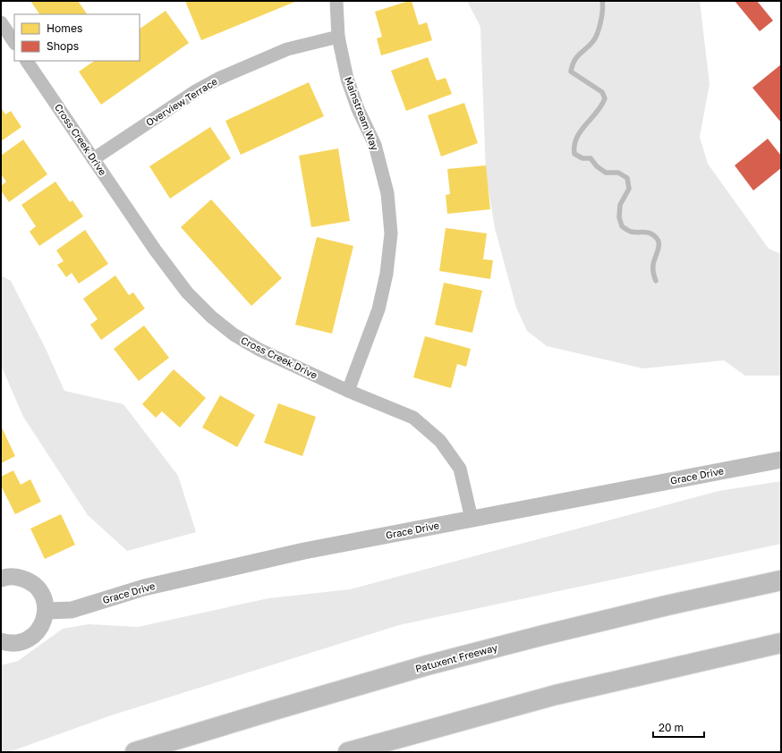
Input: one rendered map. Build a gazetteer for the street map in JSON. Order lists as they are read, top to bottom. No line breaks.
{"streets":{"highway":["Patuxent Freeway"],"street":["Overview Terrace","Mainstream Way","Cross Creek Drive","Grace Drive"]},"crossings":[["Overview Terrace","Mainstream Way"],["Overview Terrace","Cross Creek Drive"],["Mainstream Way","Cross Creek Drive"],["Cross Creek Drive","Grace Drive"]],"legend":["Homes","Shops"],"scale_bar":"20 m"}
